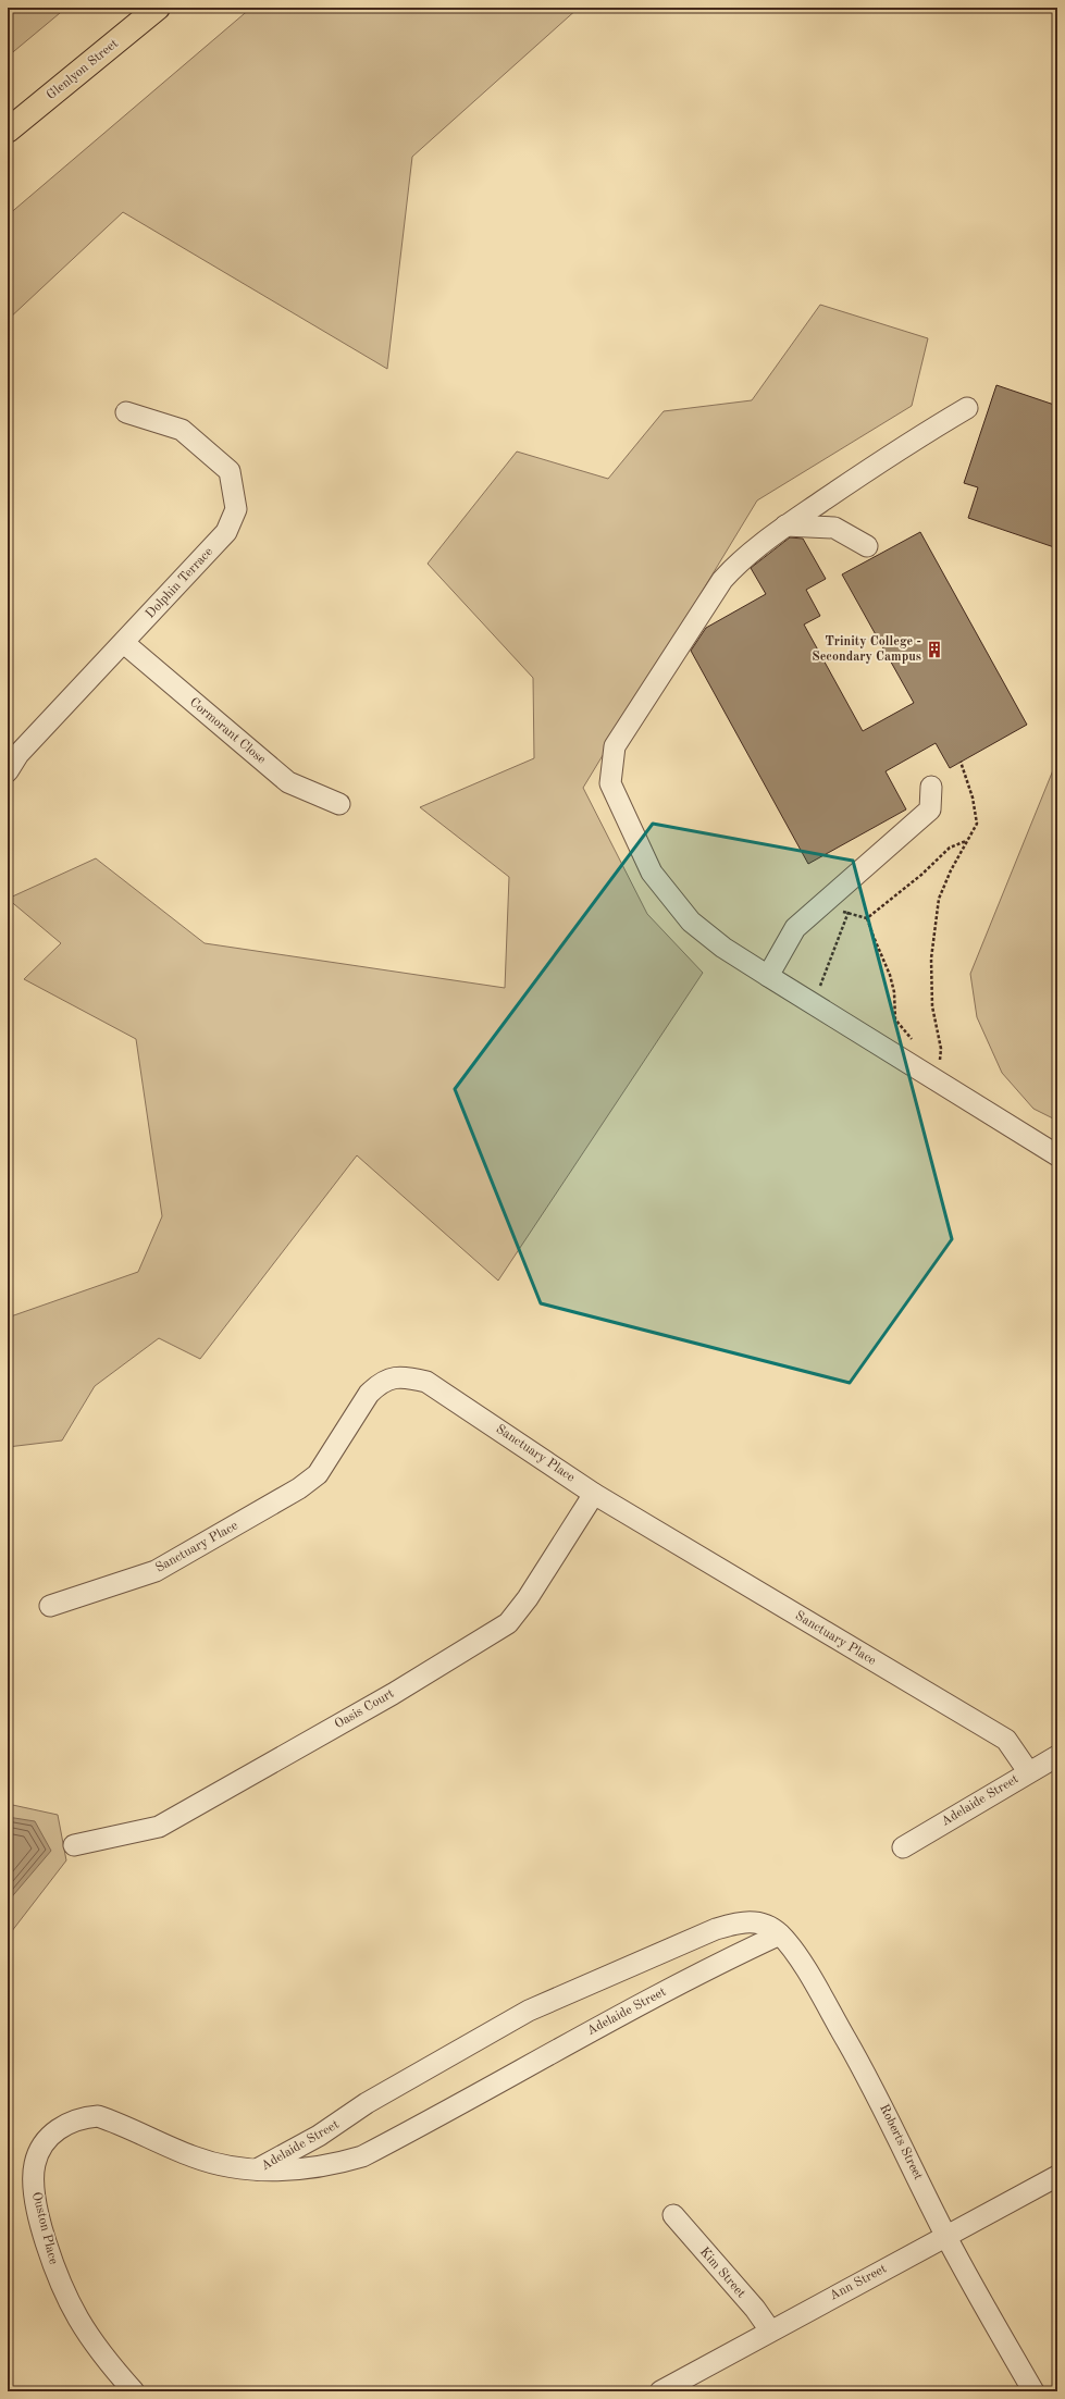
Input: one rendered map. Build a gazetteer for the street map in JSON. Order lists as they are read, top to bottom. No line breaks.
{"streets":{"main road":["Glenlyon Street"],"street":["Dolphin Terrace","Cormorant Close","Sanctuary Place","Oasis Court","Adelaide Street","Roberts Street","Ouston Place","Kim Street","Ann Street"]},"crossings":[["Dolphin Terrace","Cormorant Close"],["Sanctuary Place","Oasis Court"],["Sanctuary Place","Adelaide Street"],["Adelaide Street","Roberts Street"],["Adelaide Street","Ouston Place"],["Roberts Street","Ann Street"],["Kim Street","Ann Street"]],"places":{"building":["Trinity College - Secondary Campus"]}}
